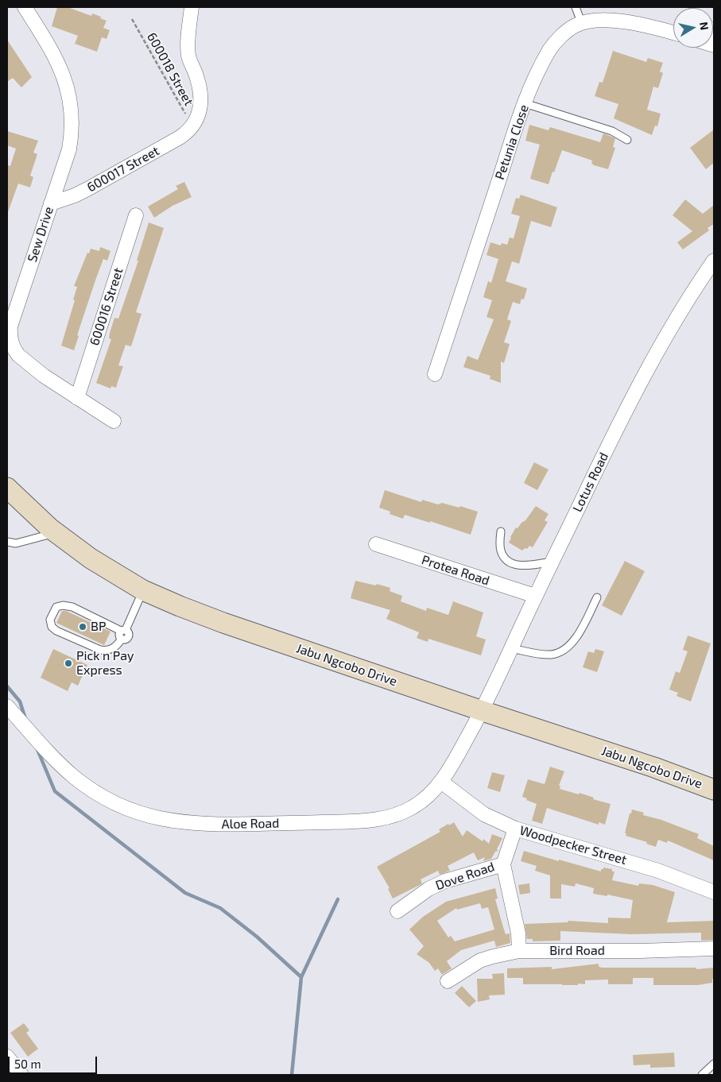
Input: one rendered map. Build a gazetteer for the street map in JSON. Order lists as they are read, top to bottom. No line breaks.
{"streets":{"main road":["Jabu Ngcobo Drive"],"street":["Petunia Close","600017 Street","Sew Drive","600016 Street","Lotus Road","Protea Road","Aloe Road","Woodpecker Street","Dove Road","Bird Road"],"path":["600018 Street"]},"crossings":[["600018 Street","600017 Street"],["600017 Street","Sew Drive"],["Sew Drive","600016 Street"],["Lotus Road","Protea Road"],["Lotus Road","Jabu Ngcobo Drive"],["Lotus Road","Aloe Road"],["Jabu Ngcobo Drive","Aloe Road"],["Aloe Road","Woodpecker Street"],["Woodpecker Street","Dove Road"]],"places":["BP","Pick n Pay Express"],"scale_bar":"50 m","north":"right"}
